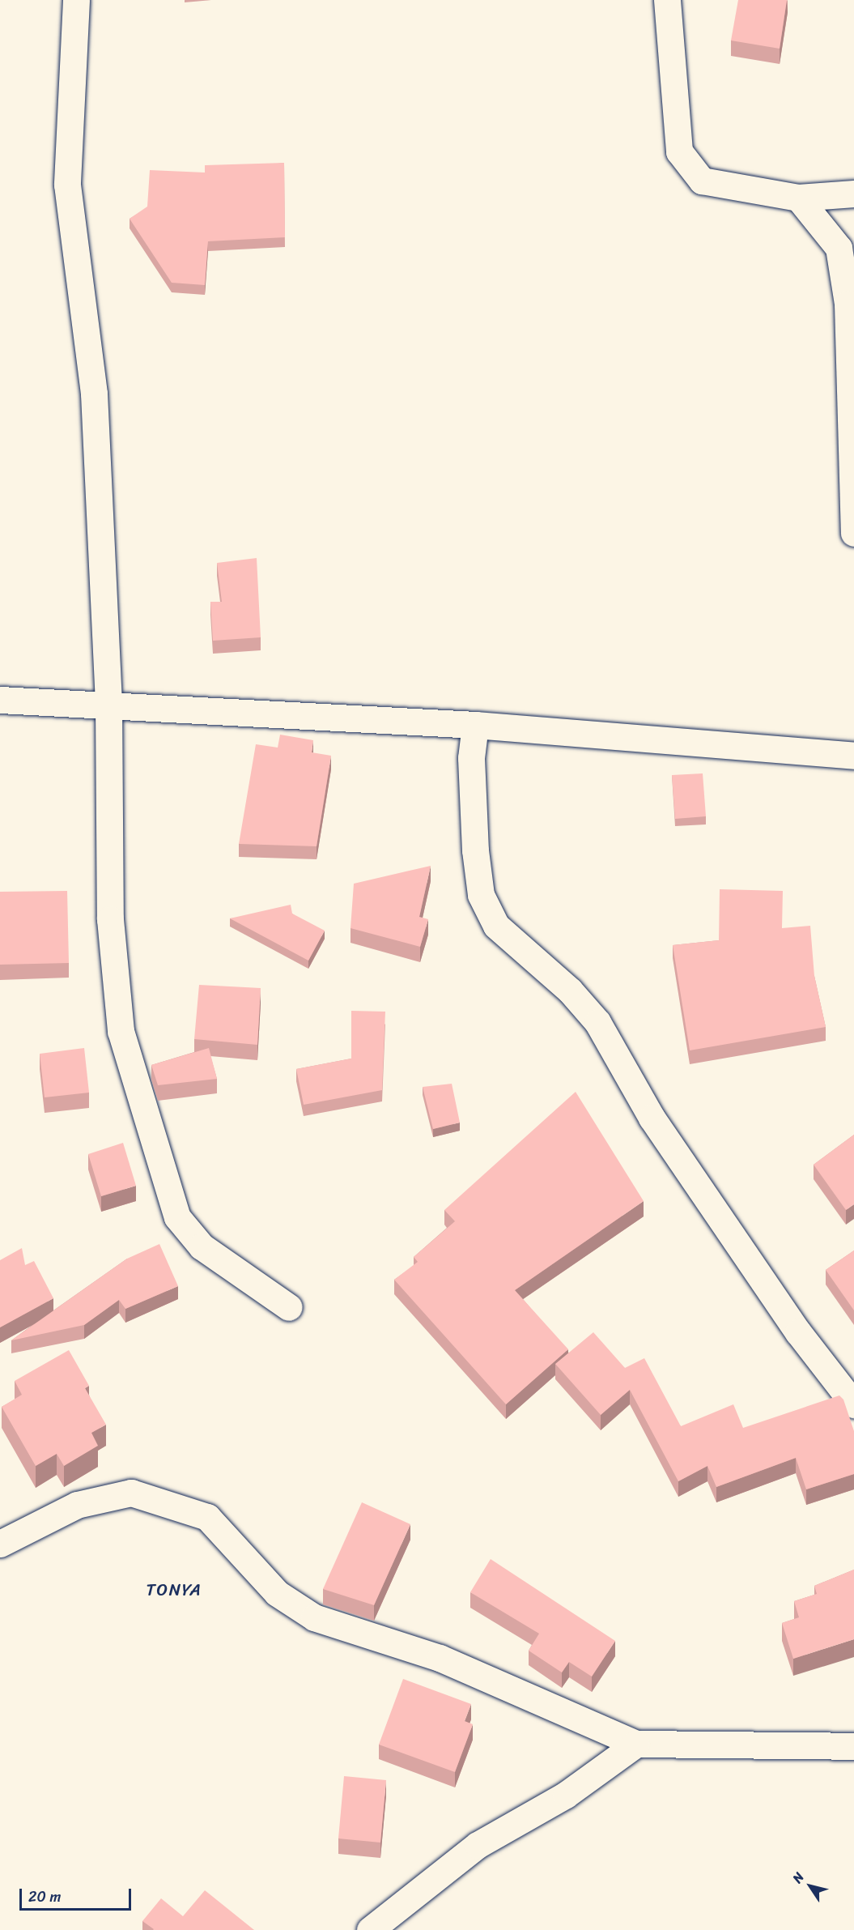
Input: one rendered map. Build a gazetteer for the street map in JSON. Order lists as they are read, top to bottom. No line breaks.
{"districts":["TONYA"],"scale_bar":"20 m","north":"top left"}
